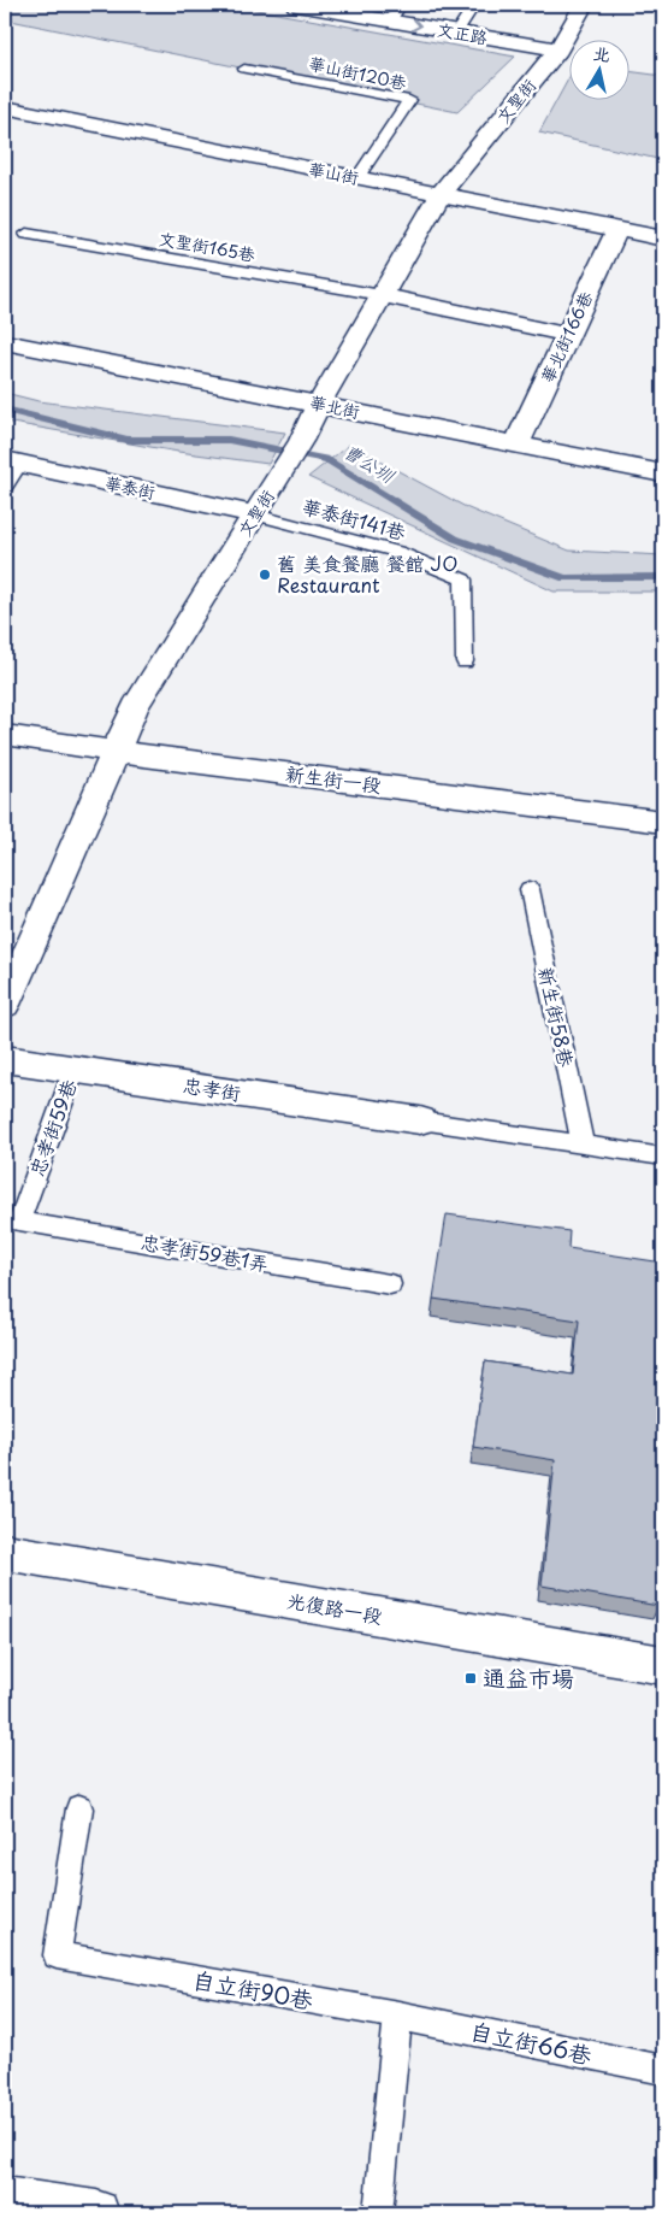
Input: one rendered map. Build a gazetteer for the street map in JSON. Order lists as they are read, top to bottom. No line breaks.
{"streets":{"street":["文正路","文聖街","華山街","華北街166巷","華北街","華泰街","新生街一段","忠孝街","光復路一段"],"lane":["華山街120巷","文聖街165巷","華泰街141巷","新生街58巷","忠孝街59巷","忠孝街59巷1弄","自立街90巷","自立街66巷"]},"crossings":[["文正路","文聖街"],["華山街120巷","華山街"],["文聖街","華山街"],["文聖街","文聖街165巷"],["文聖街","華北街"],["文聖街","華泰街"],["文聖街","華泰街141巷"],["文聖街","新生街一段"],["華山街","華北街166巷"],["華北街166巷","華北街"],["華泰街","華泰街141巷"],["忠孝街","忠孝街59巷"],["忠孝街59巷","忠孝街59巷1弄"],["自立街90巷","自立街66巷"]],"water":["曹公圳"],"places":{"other":["舊 美食餐廳 餐館 JO Restaurant"],"transit":["通益市場"]},"north":"top"}
